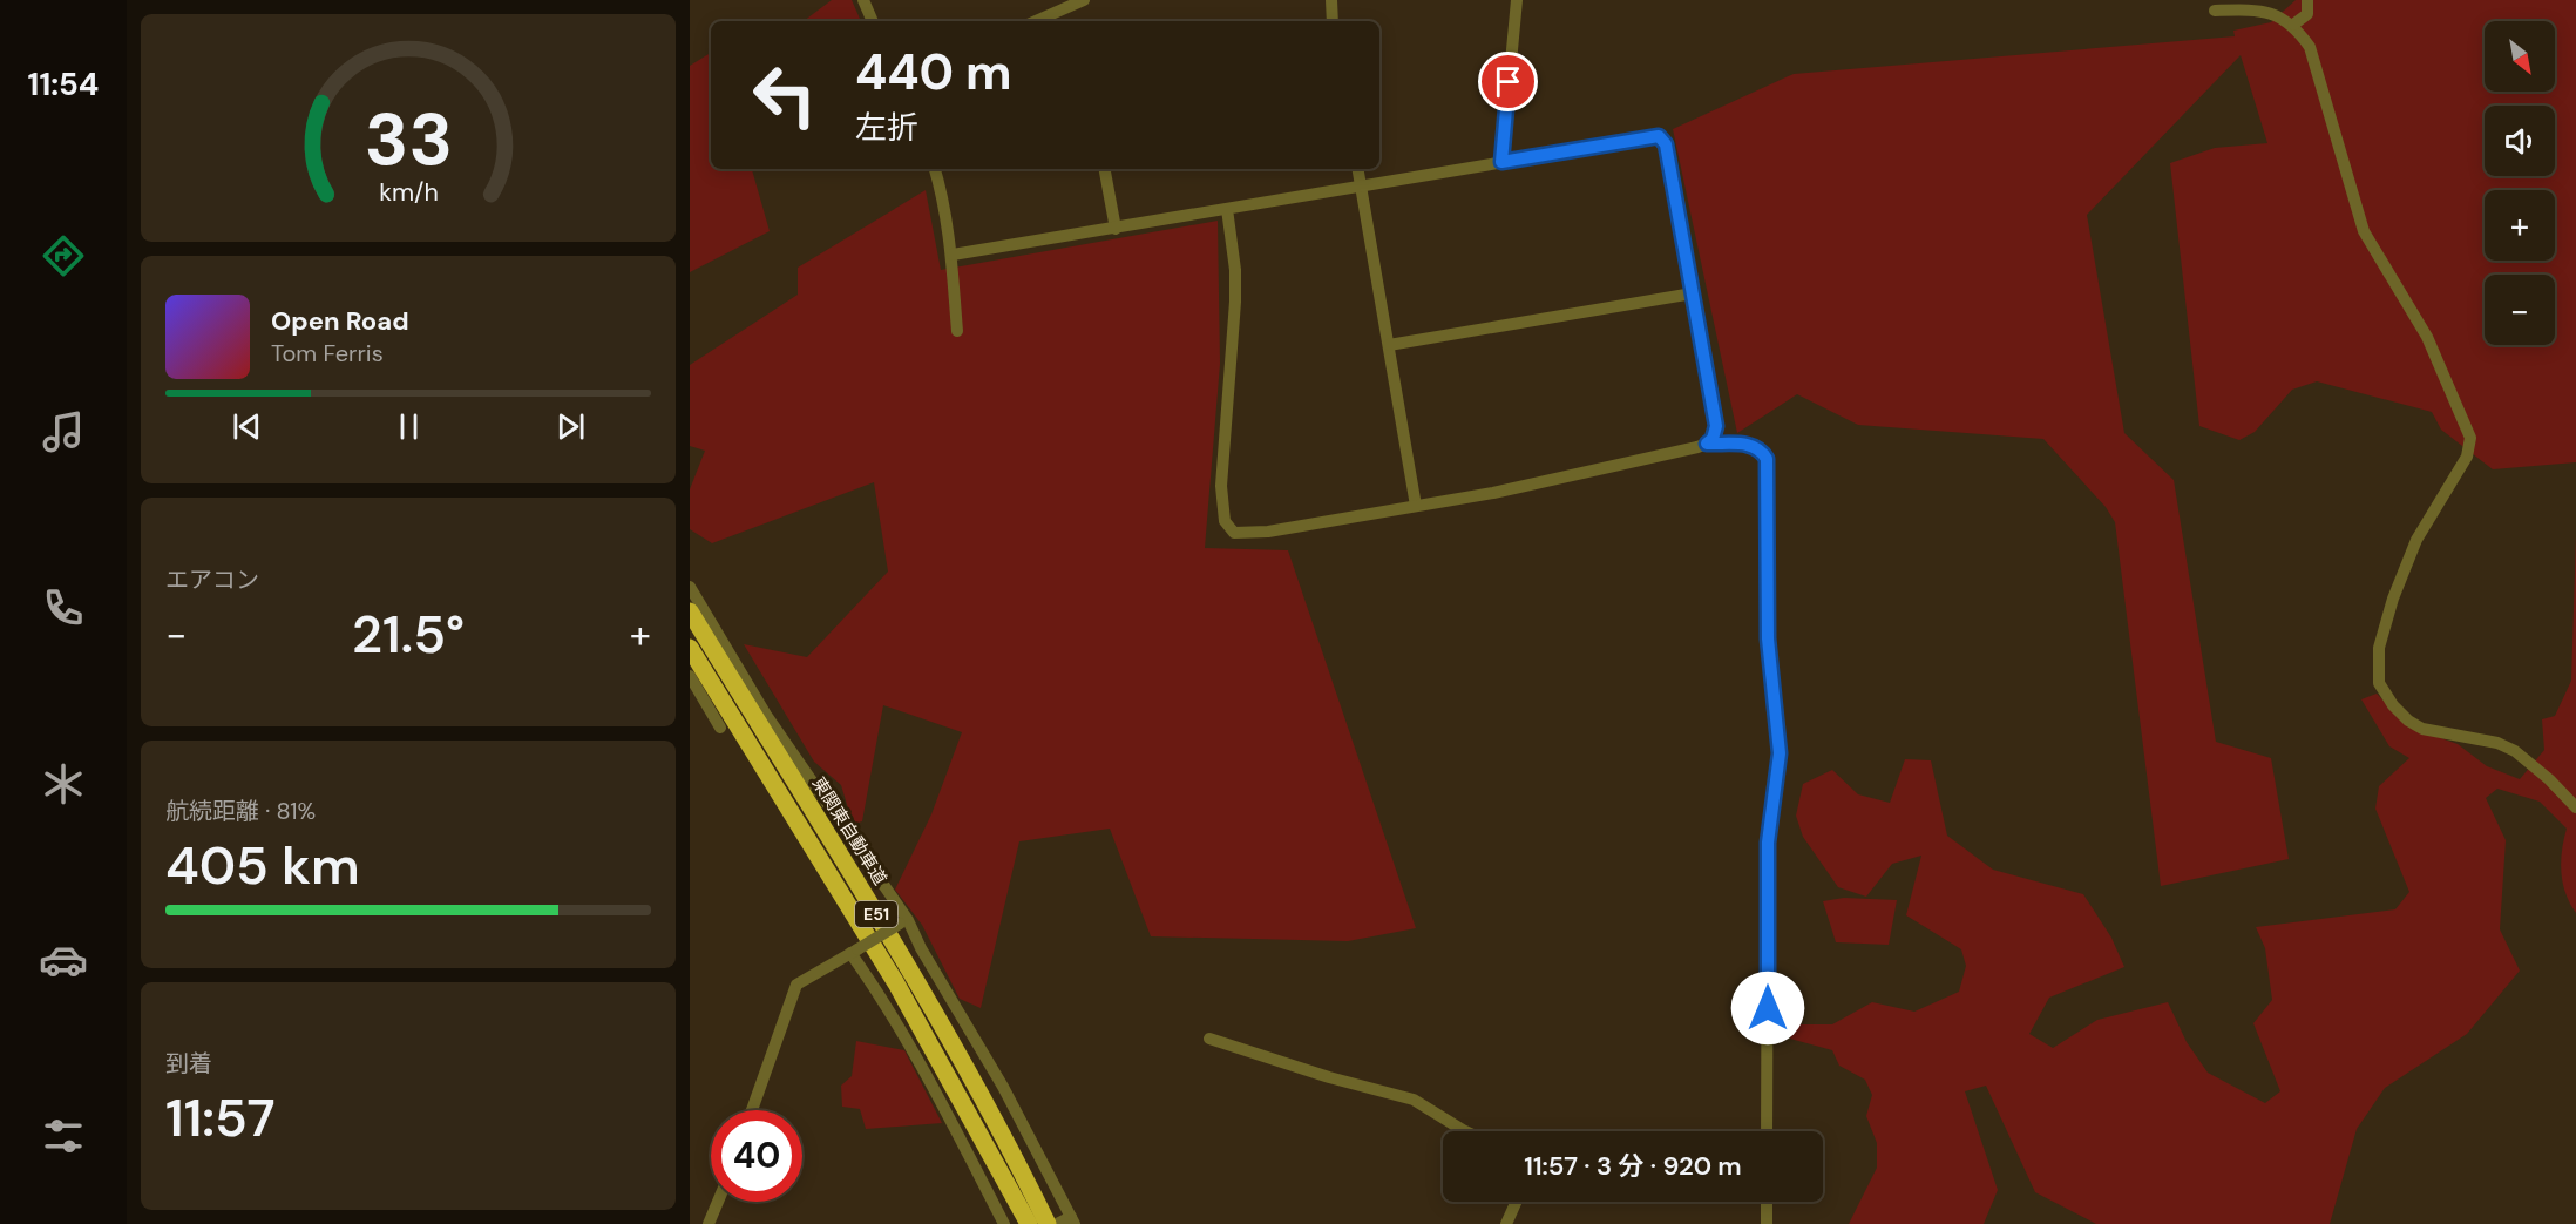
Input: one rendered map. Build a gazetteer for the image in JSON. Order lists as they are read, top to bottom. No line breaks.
{"streets":{"highway":["東関東自動車道","E51"]},"north":"bottom right","page":{"tabs":"11:54","map_buttons":["+","−"],"turn":["440 m","左折"],"song":["Open Road","Tom Ferris"],"tile":["エアコン",["航続距離 · 81%","405 km"],["到着","11:57"]],"heat":["−","21.5°","+"],"limit":"40","trip":"11:57 · 3 分 · 920 m","gauge":["33","km/h"]}}
